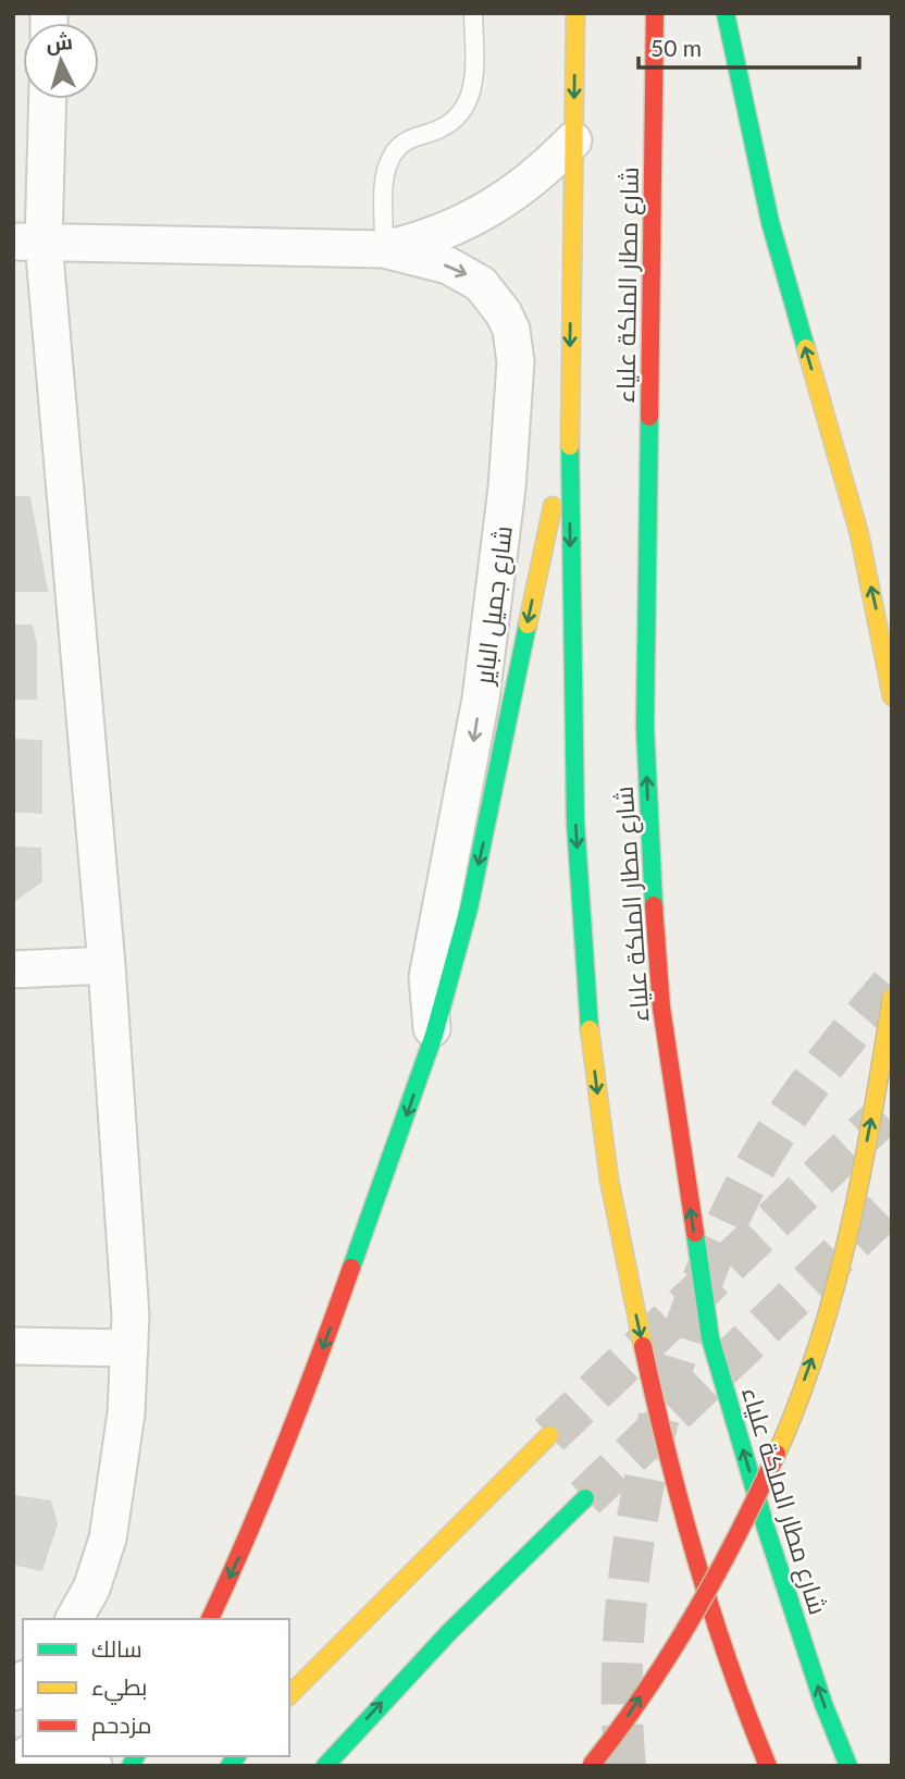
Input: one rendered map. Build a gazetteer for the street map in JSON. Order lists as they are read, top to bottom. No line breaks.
{"streets":{"main road":["شارع مطار الملكة علياء"],"street":["شارع جميل الباير"]},"crossings":[["شارع مطار الملكة علياء","شارع جميل الباير"]],"one_way":["شارع جميل الباير"],"legend":["سالك","بطيء","مزدحم"],"scale_bar":"50 m","north":"top"}
